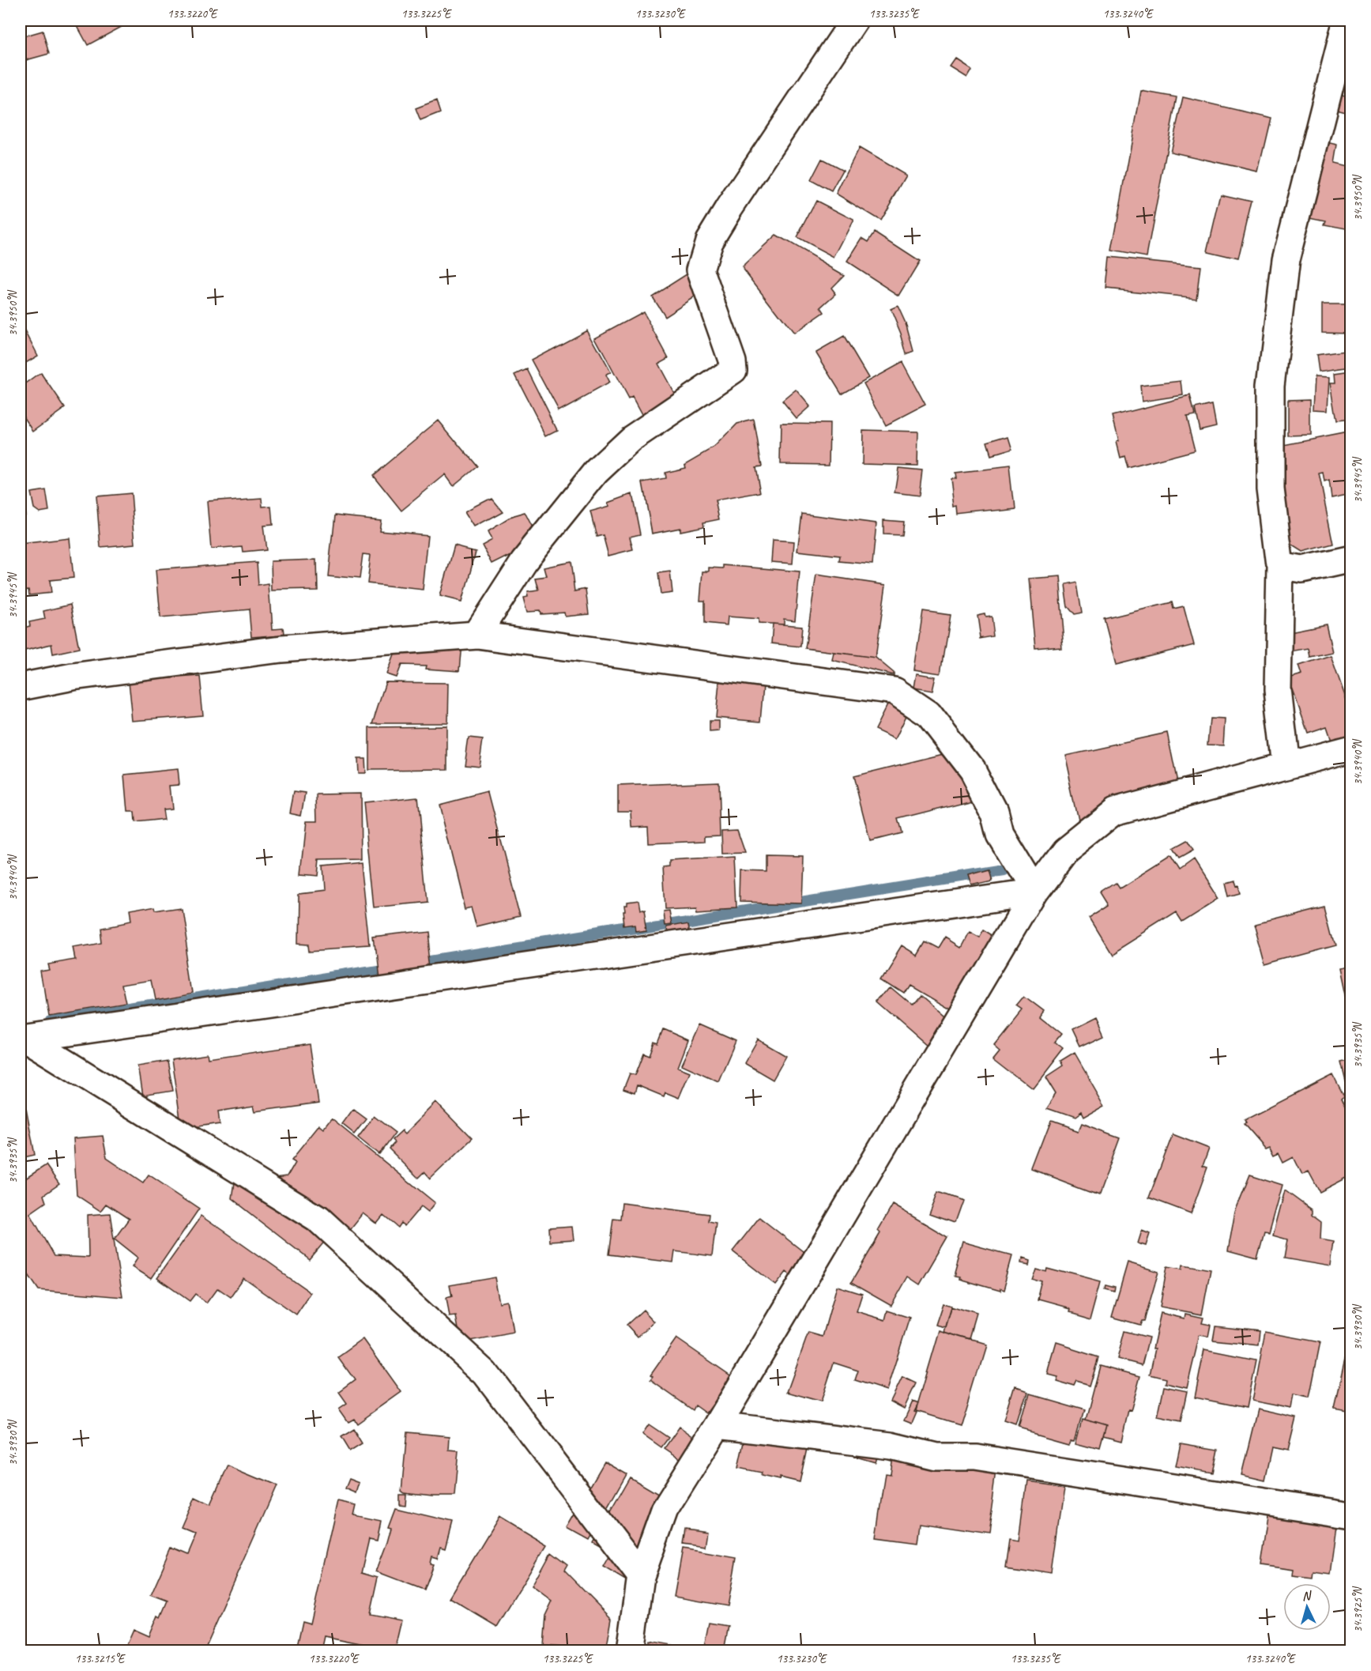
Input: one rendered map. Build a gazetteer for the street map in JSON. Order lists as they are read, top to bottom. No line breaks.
{"north":"top","coordinates":["133.3220°E","133.3225°E","133.3230°E","133.3235°E","133.3240°E","34.3950°N","34.3945°N","34.3940°N","34.3935°N","34.3930°N","34.3925°N","133.3215°E"]}
